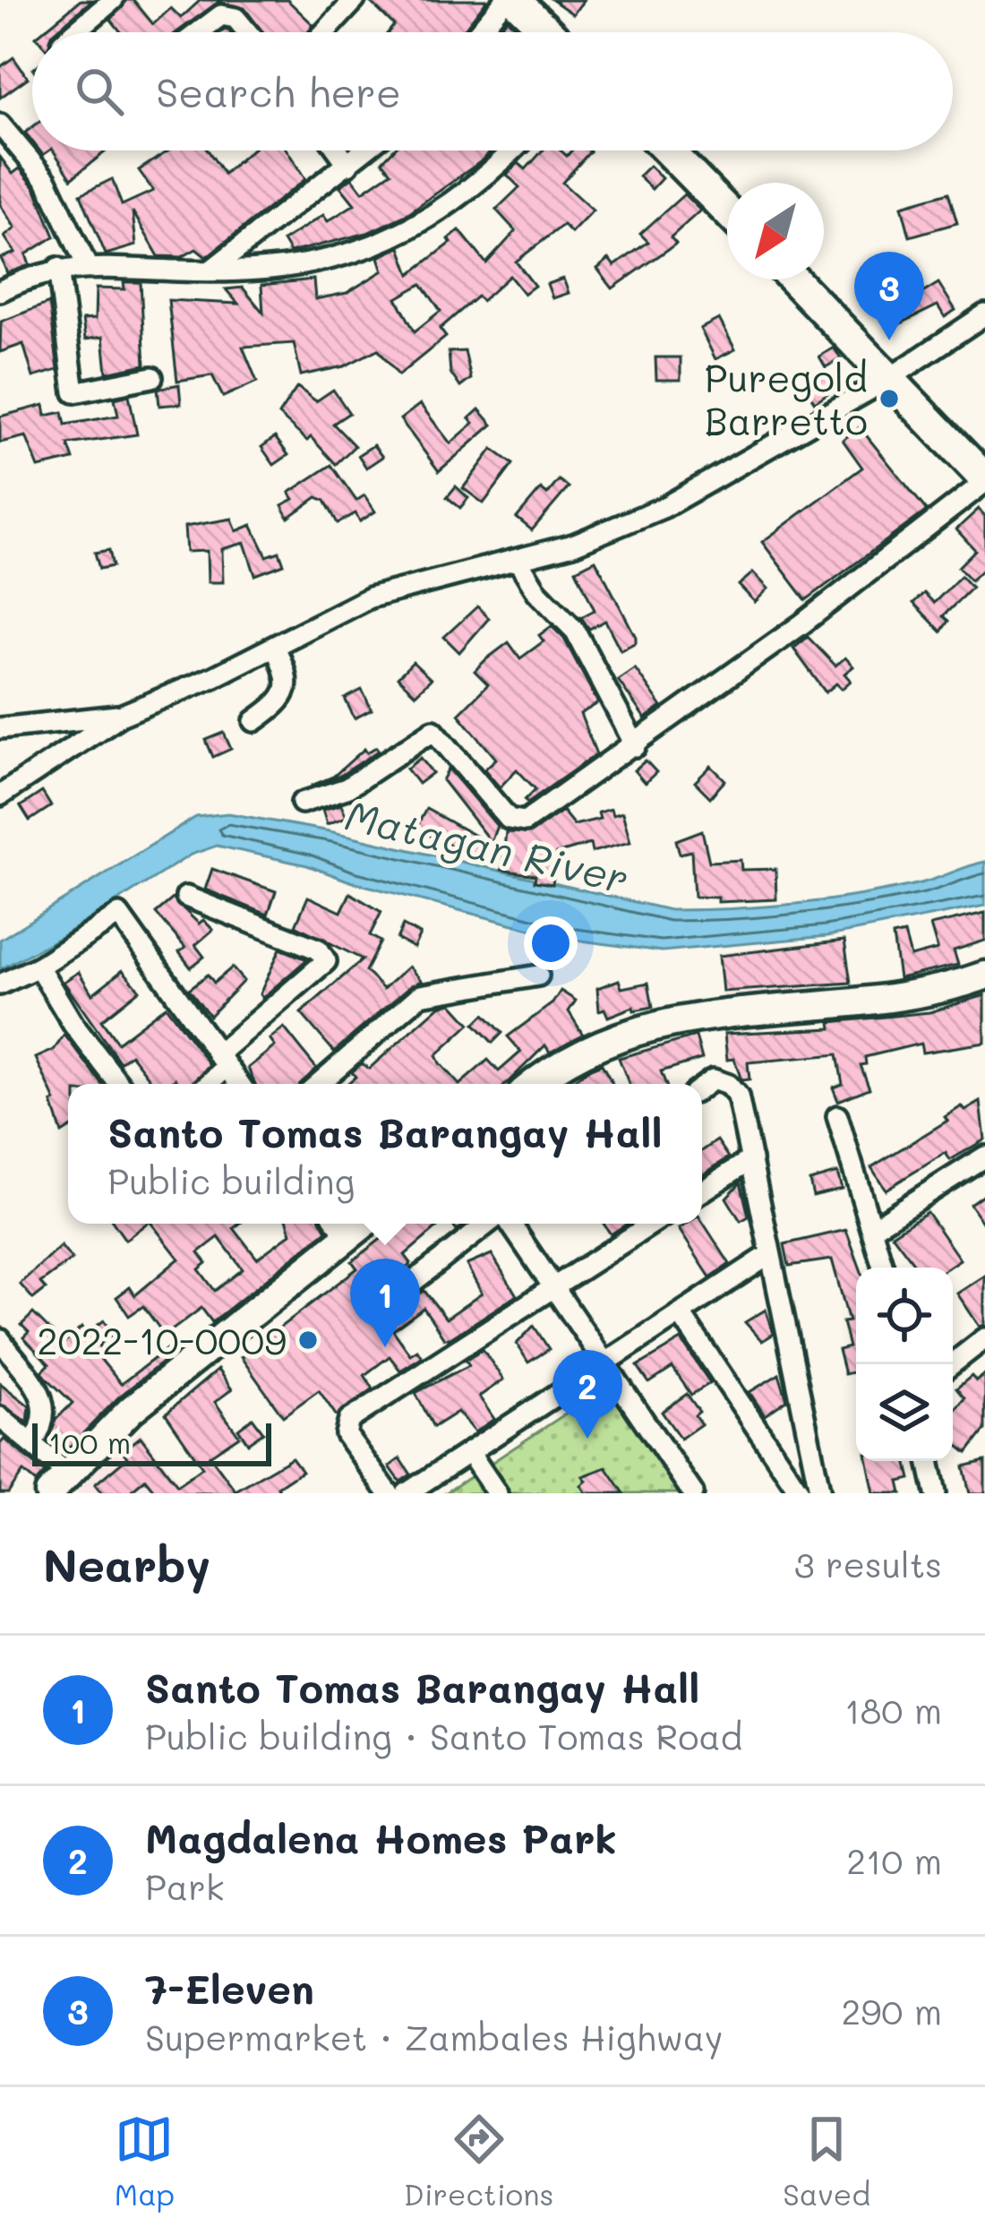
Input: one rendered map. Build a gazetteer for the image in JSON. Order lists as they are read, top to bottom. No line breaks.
{"water":["Matagan River"],"places":["Puregold Barretto","2022-10-0009"],"scale_bar":"100 m","north":"bottom left","page":{"search":"Search here","pins":["3","1","2"],"popup":["Santo Tomas Barangay Hall","Public building"],"scale":"100 m","heading":["Nearby","3 results"],"list":[{"mark":"1","name":"Santo Tomas Barangay Hall","note":"Public building · Santo Tomas Road","value":"180 m"},{"mark":"2","name":"Magdalena Homes Park","note":"Park","value":"210 m"},{"mark":"3","name":"7-Eleven","note":"Supermarket · Zambales Highway","value":"290 m"}],"nav":["Map","Directions","Saved"]}}
